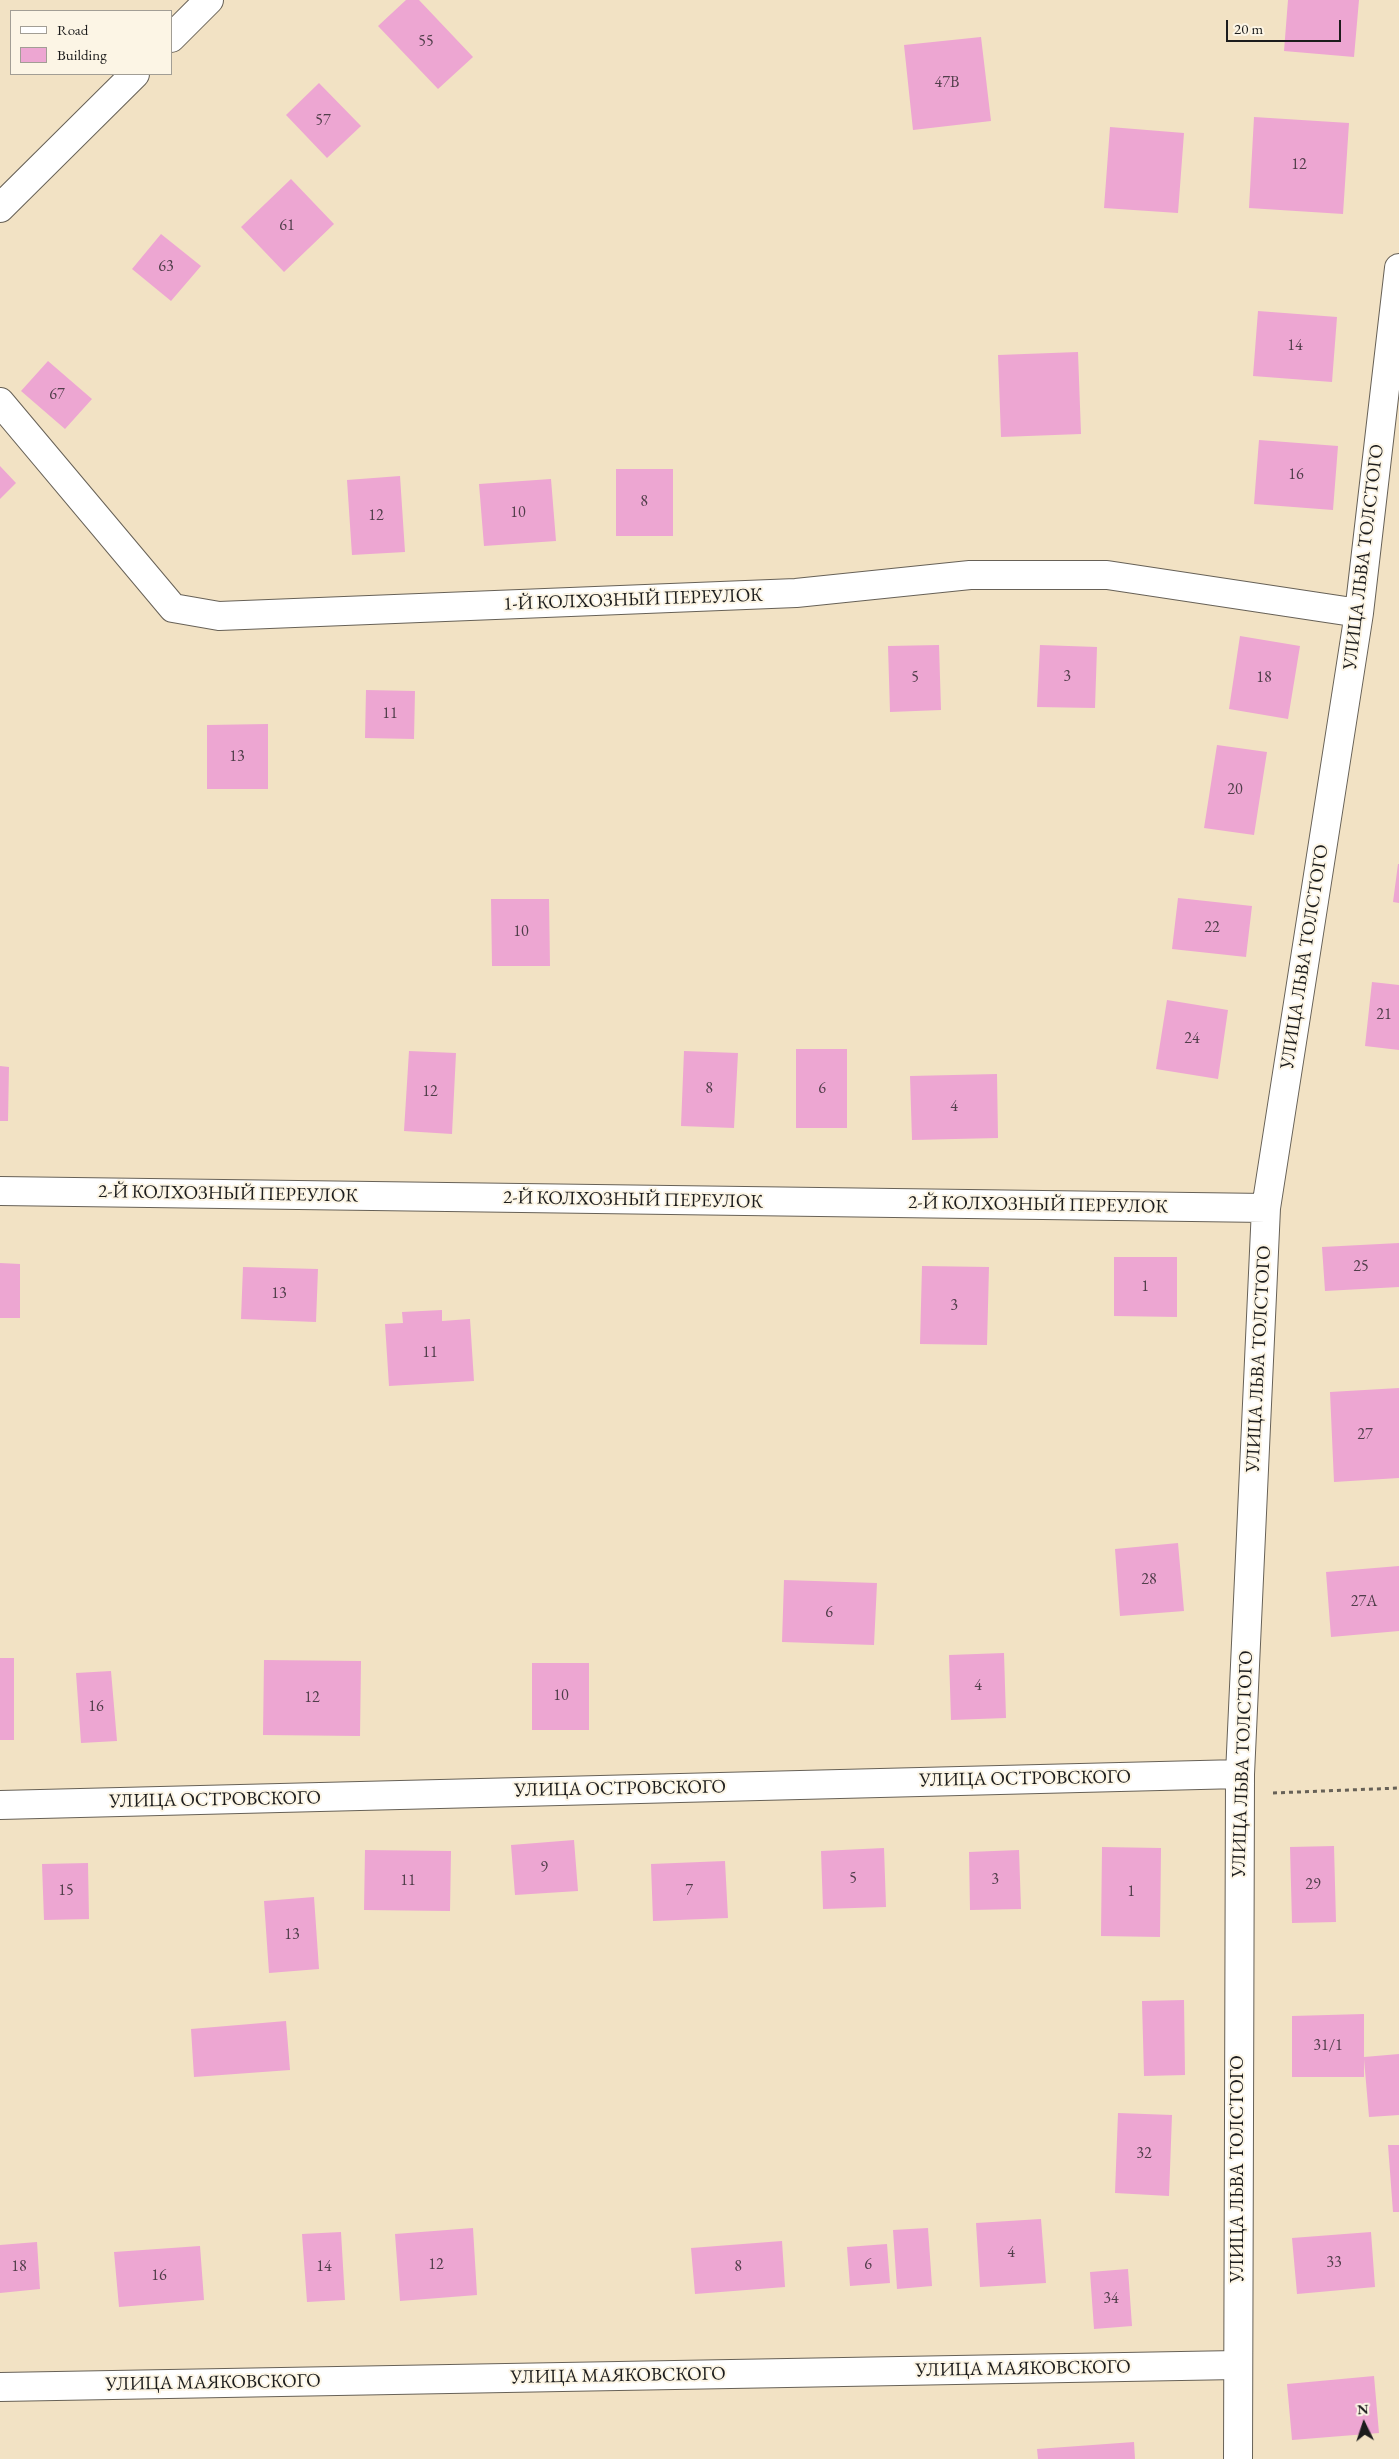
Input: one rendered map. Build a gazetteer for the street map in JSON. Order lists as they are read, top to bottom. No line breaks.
{"streets":{"street":["УЛИЦА ЛЬВА ТОЛСТОГО","1-Й КОЛХОЗНЫЙ ПЕРЕУЛОК","2-Й КОЛХОЗНЫЙ ПЕРЕУЛОК","УЛИЦА ОСТРОВСКОГО","УЛИЦА МАЯКОВСКОГО"]},"crossings":[["УЛИЦА ЛЬВА ТОЛСТОГО","1-Й КОЛХОЗНЫЙ ПЕРЕУЛОК"],["УЛИЦА ЛЬВА ТОЛСТОГО","2-Й КОЛХОЗНЫЙ ПЕРЕУЛОК"],["УЛИЦА ЛЬВА ТОЛСТОГО","УЛИЦА ОСТРОВСКОГО"],["УЛИЦА ЛЬВА ТОЛСТОГО","УЛИЦА МАЯКОВСКОГО"]],"house_numbers":["55","47В","57","12","61","63","14","67","16","8","10","12","3","5","18","11","13","20","22","10","21","24","8","6","12","4","25","1","13","3","11","27","28","27А","6","4","10","12","16","9","5","3","11","29","15","7","1","13","31/1","32","4","33","12","6","18","14","8","16","34"],"legend":["Road","Building"],"scale_bar":"20 m","north":"top"}
